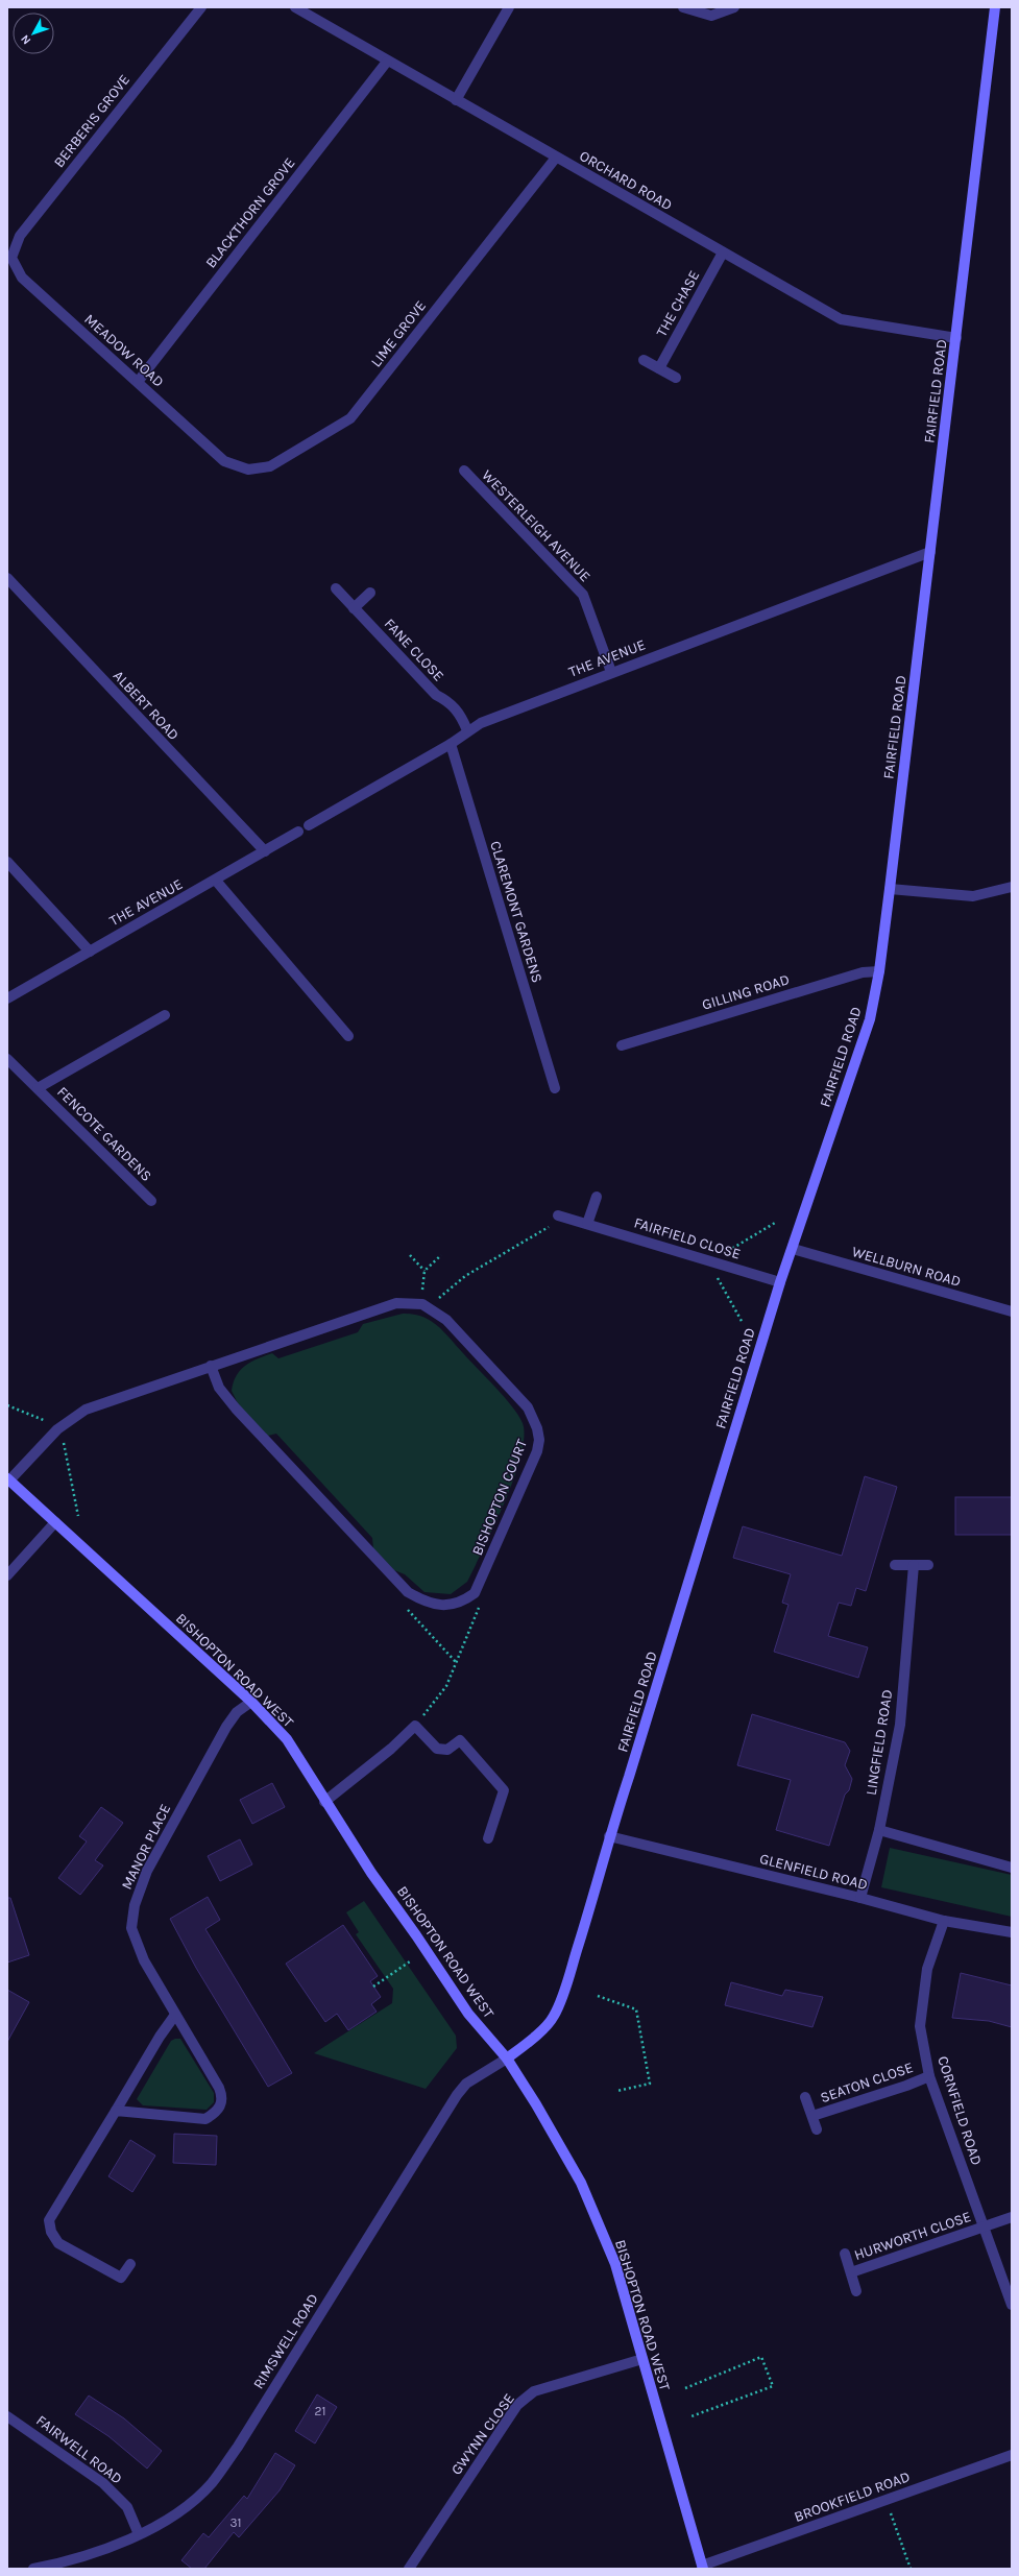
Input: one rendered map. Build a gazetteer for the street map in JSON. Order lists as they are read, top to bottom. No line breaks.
{"streets":{"street":["BERBERIS GROVE","ORCHARD ROAD","BLACKTHORN GROVE","THE CHASE","LIME GROVE","MEADOW ROAD","FAIRFIELD ROAD","WESTERLEIGH AVENUE","FANE CLOSE","THE AVENUE","ALBERT ROAD","CLAREMONT GARDENS","GILLING ROAD","FENCOTE GARDENS","FAIRFIELD CLOSE","WELLBURN ROAD","BISHOPTON COURT","BISHOPTON ROAD WEST","LINGFIELD ROAD","MANOR PLACE","GLENFIELD ROAD","SEATON CLOSE","CORNFIELD ROAD","HURWORTH CLOSE","RIMSWELL ROAD","GWYNN CLOSE","FAIRWELL ROAD","BROOKFIELD ROAD"]},"crossings":[["BERBERIS GROVE","MEADOW ROAD"],["ORCHARD ROAD","BLACKTHORN GROVE"],["ORCHARD ROAD","THE CHASE"],["ORCHARD ROAD","LIME GROVE"],["ORCHARD ROAD","FAIRFIELD ROAD"],["BLACKTHORN GROVE","MEADOW ROAD"],["LIME GROVE","MEADOW ROAD"],["FAIRFIELD ROAD","THE AVENUE"],["FAIRFIELD ROAD","GILLING ROAD"],["FAIRFIELD ROAD","FAIRFIELD CLOSE"],["FAIRFIELD ROAD","WELLBURN ROAD"],["FAIRFIELD ROAD","BISHOPTON ROAD WEST"],["FAIRFIELD ROAD","GLENFIELD ROAD"],["FAIRFIELD ROAD","RIMSWELL ROAD"],["WESTERLEIGH AVENUE","THE AVENUE"],["FANE CLOSE","THE AVENUE"],["THE AVENUE","ALBERT ROAD"],["THE AVENUE","CLAREMONT GARDENS"],["BISHOPTON COURT","BISHOPTON ROAD WEST"],["BISHOPTON ROAD WEST","MANOR PLACE"],["BISHOPTON ROAD WEST","RIMSWELL ROAD"],["BISHOPTON ROAD WEST","GWYNN CLOSE"],["BISHOPTON ROAD WEST","BROOKFIELD ROAD"],["LINGFIELD ROAD","GLENFIELD ROAD"],["GLENFIELD ROAD","CORNFIELD ROAD"],["SEATON CLOSE","CORNFIELD ROAD"],["CORNFIELD ROAD","HURWORTH CLOSE"],["RIMSWELL ROAD","FAIRWELL ROAD"]],"house_numbers":["21","31"],"north":"bottom left"}
